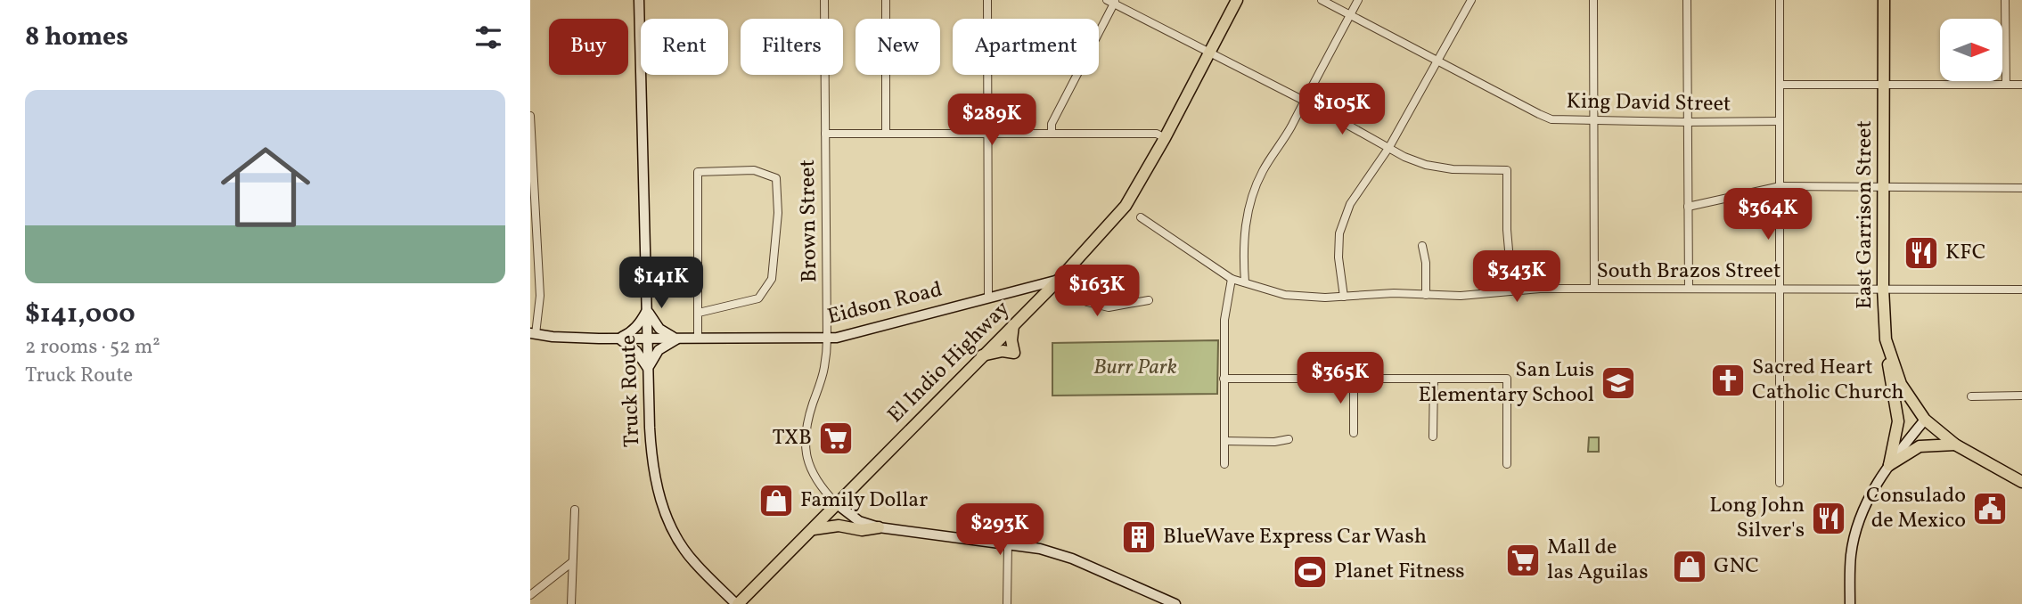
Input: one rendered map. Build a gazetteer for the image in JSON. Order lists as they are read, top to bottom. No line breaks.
{"streets":{"main road":["East Garrison Street","El Indio Highway"],"street":["King David Street","Brown Street","South Brazos Street","Eidson Road","Truck Route"]},"crossings":[["East Garrison Street","South Brazos Street"],["Brown Street","Eidson Road"],["Brown Street","El Indio Highway"],["Eidson Road","El Indio Highway"],["Eidson Road","Truck Route"],["El Indio Highway","Truck Route"]],"parks":["Burr Park"],"places":{"restaurant":["KFC","Long John Silver's"],"church":["Sacred Heart Catholic Church"],"school or university":["San Luis Elementary School"],"supermarket":["TXB","Mall de las Aguilas"],"shop":["Family Dollar","GNC"],"public building":["Consulado de Mexico"],"building":["BlueWave Express Car Wash"],"sports":["Planet Fitness"]},"north":"right","page":{"heading":"8 homes","chip":["Buy","Rent","Filters","New","Apartment"],"list":[{"name":"$141,000","note":"2 rooms · 52 m² · Truck Route"}],"price":["$105K","$289K","$364K","$343K","$141K","$163K","$365K","$293K"]}}
